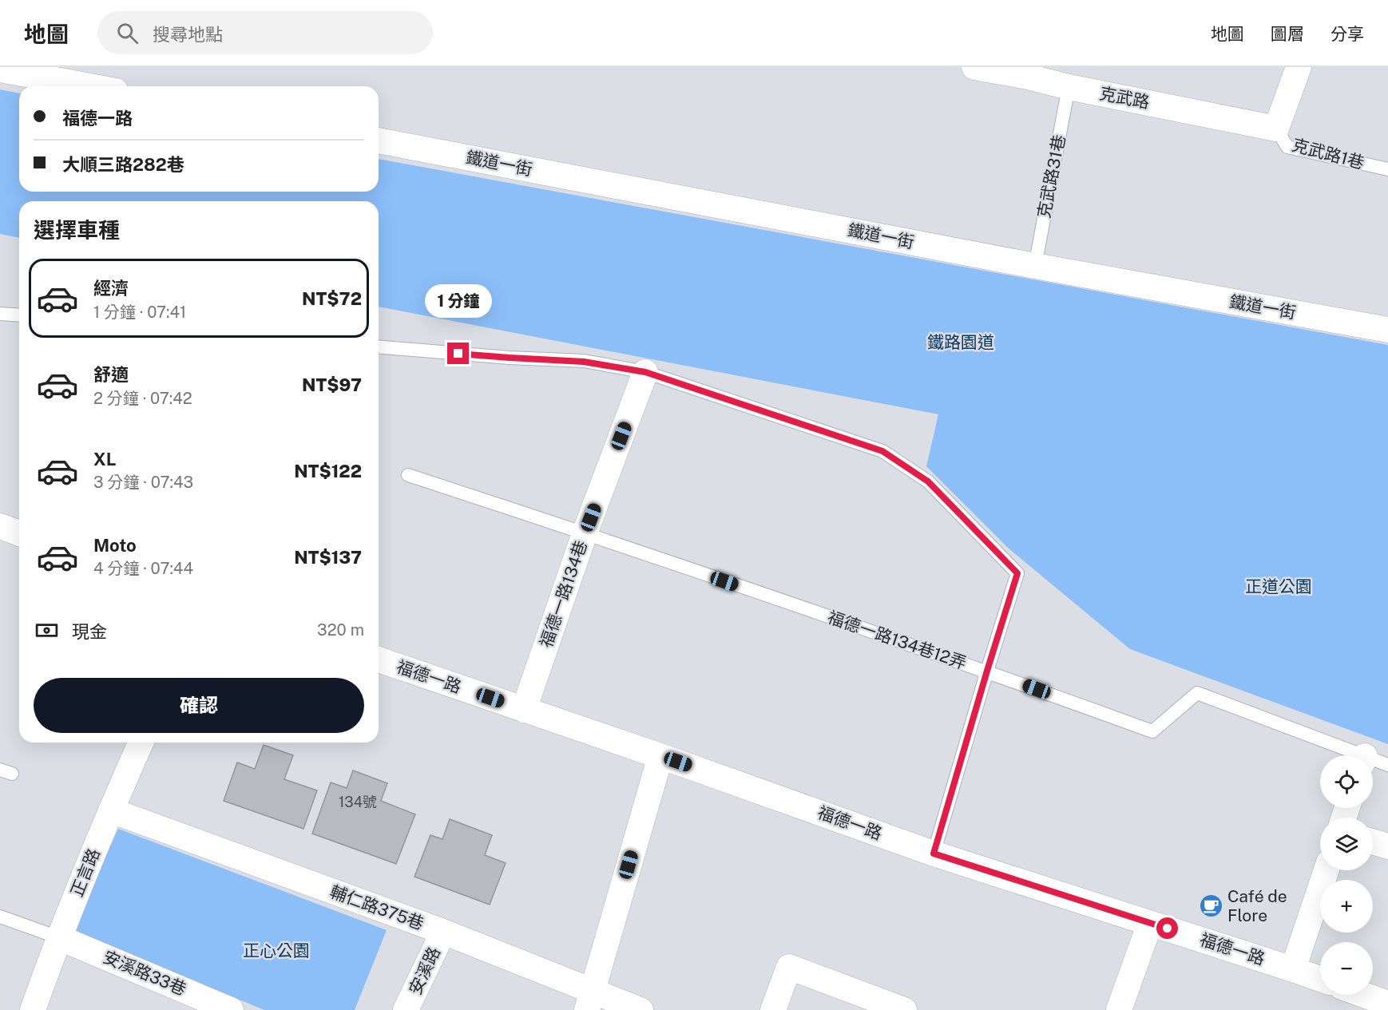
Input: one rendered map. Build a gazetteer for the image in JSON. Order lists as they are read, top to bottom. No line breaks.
{"streets":{"street":["克武路","鐵道一街","福德一路134巷","福德一路","正言路","輔仁路375巷","安溪路","安溪路33巷"],"lane":["克武路1巷","克武路31巷","福德一路134巷12弄"]},"crossings":[["克武路","克武路1巷"],["克武路","克武路31巷"],["鐵道一街","克武路31巷"],["福德一路134巷","福德一路134巷12弄"],["福德一路134巷","福德一路"],["正言路","輔仁路375巷"],["正言路","安溪路33巷"],["輔仁路375巷","安溪路"]],"parks":["鐵路園道","正道公園","正心公園"],"places":{"cafe":["Café de Flore"]},"house_numbers":["134號"],"page":{"header":"地圖","search":"搜尋地點","nav":["地圖","圖層","分享"],"banner":["福德一路","大順三路282巷"],"heading":"選擇車種","list":[{"name":"經濟","note":"1 分鐘 · 07:41","value":"NT$72"},{"name":"舒適","note":"2 分鐘 · 07:42","value":"NT$97"},{"name":"XL","note":"3 分鐘 · 07:43","value":"NT$122"},{"name":"Moto","note":"4 分鐘 · 07:44","value":"NT$137"}],"bubble":"1 分鐘","pay":["現金","320 m"],"buttons":"確認","map_buttons":["+","−"]}}
